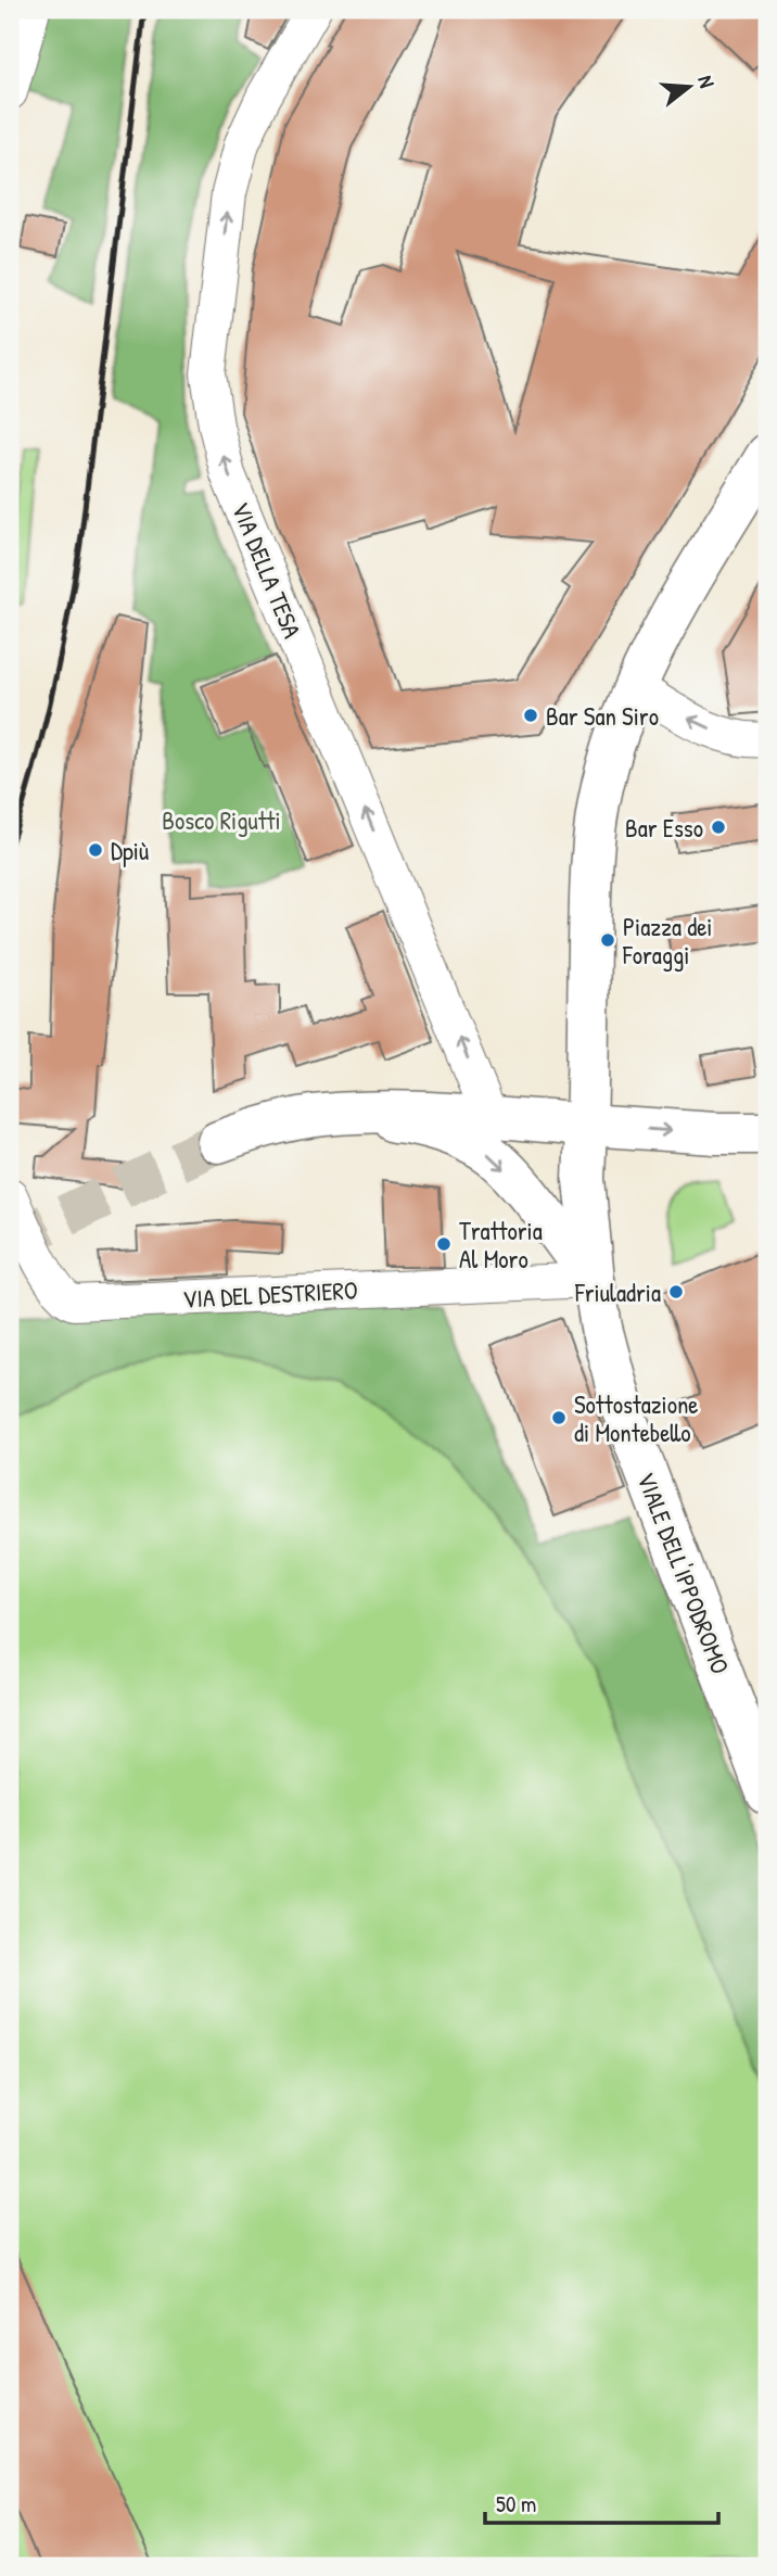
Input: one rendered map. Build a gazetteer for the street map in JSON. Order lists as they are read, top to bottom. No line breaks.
{"streets":{"main road":["VIALE DELL'IPPODROMO"],"street":["VIA DELLA TESA","VIA DEL DESTRIERO"]},"crossings":[["VIA DEL DESTRIERO","VIALE DELL'IPPODROMO"]],"one_way":["VIA DELLA TESA"],"parks":["Bosco Rigutti"],"places":["Bar San Siro","Bar Esso","Dpiù","Piazza dei Foraggi","Trattoria Al Moro","Friuladria","Sottostazione di Montebello"],"scale_bar":"50 m","north":"right"}
